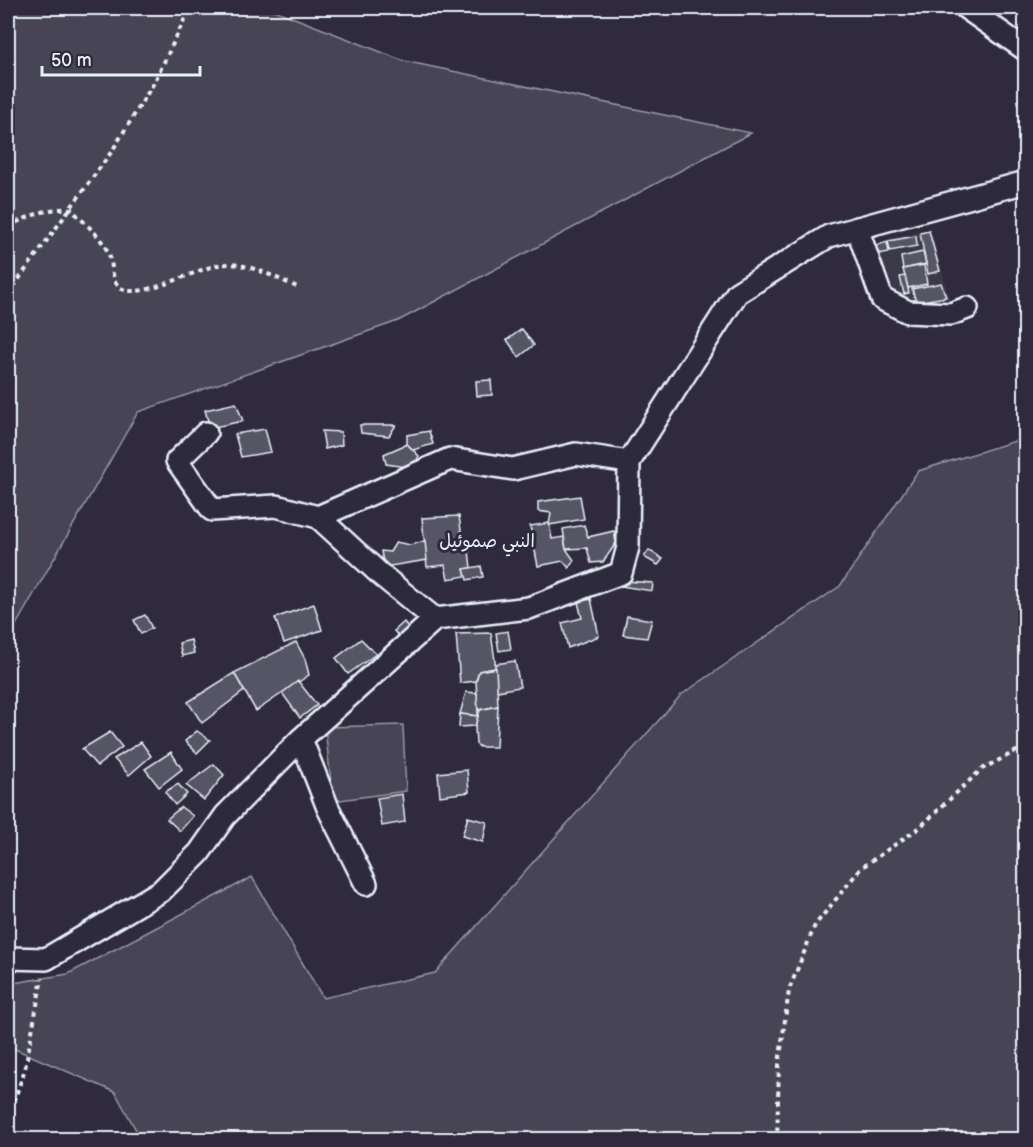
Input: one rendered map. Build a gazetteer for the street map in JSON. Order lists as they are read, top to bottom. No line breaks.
{"districts":["النبي صموئيل"],"scale_bar":"50 m"}
